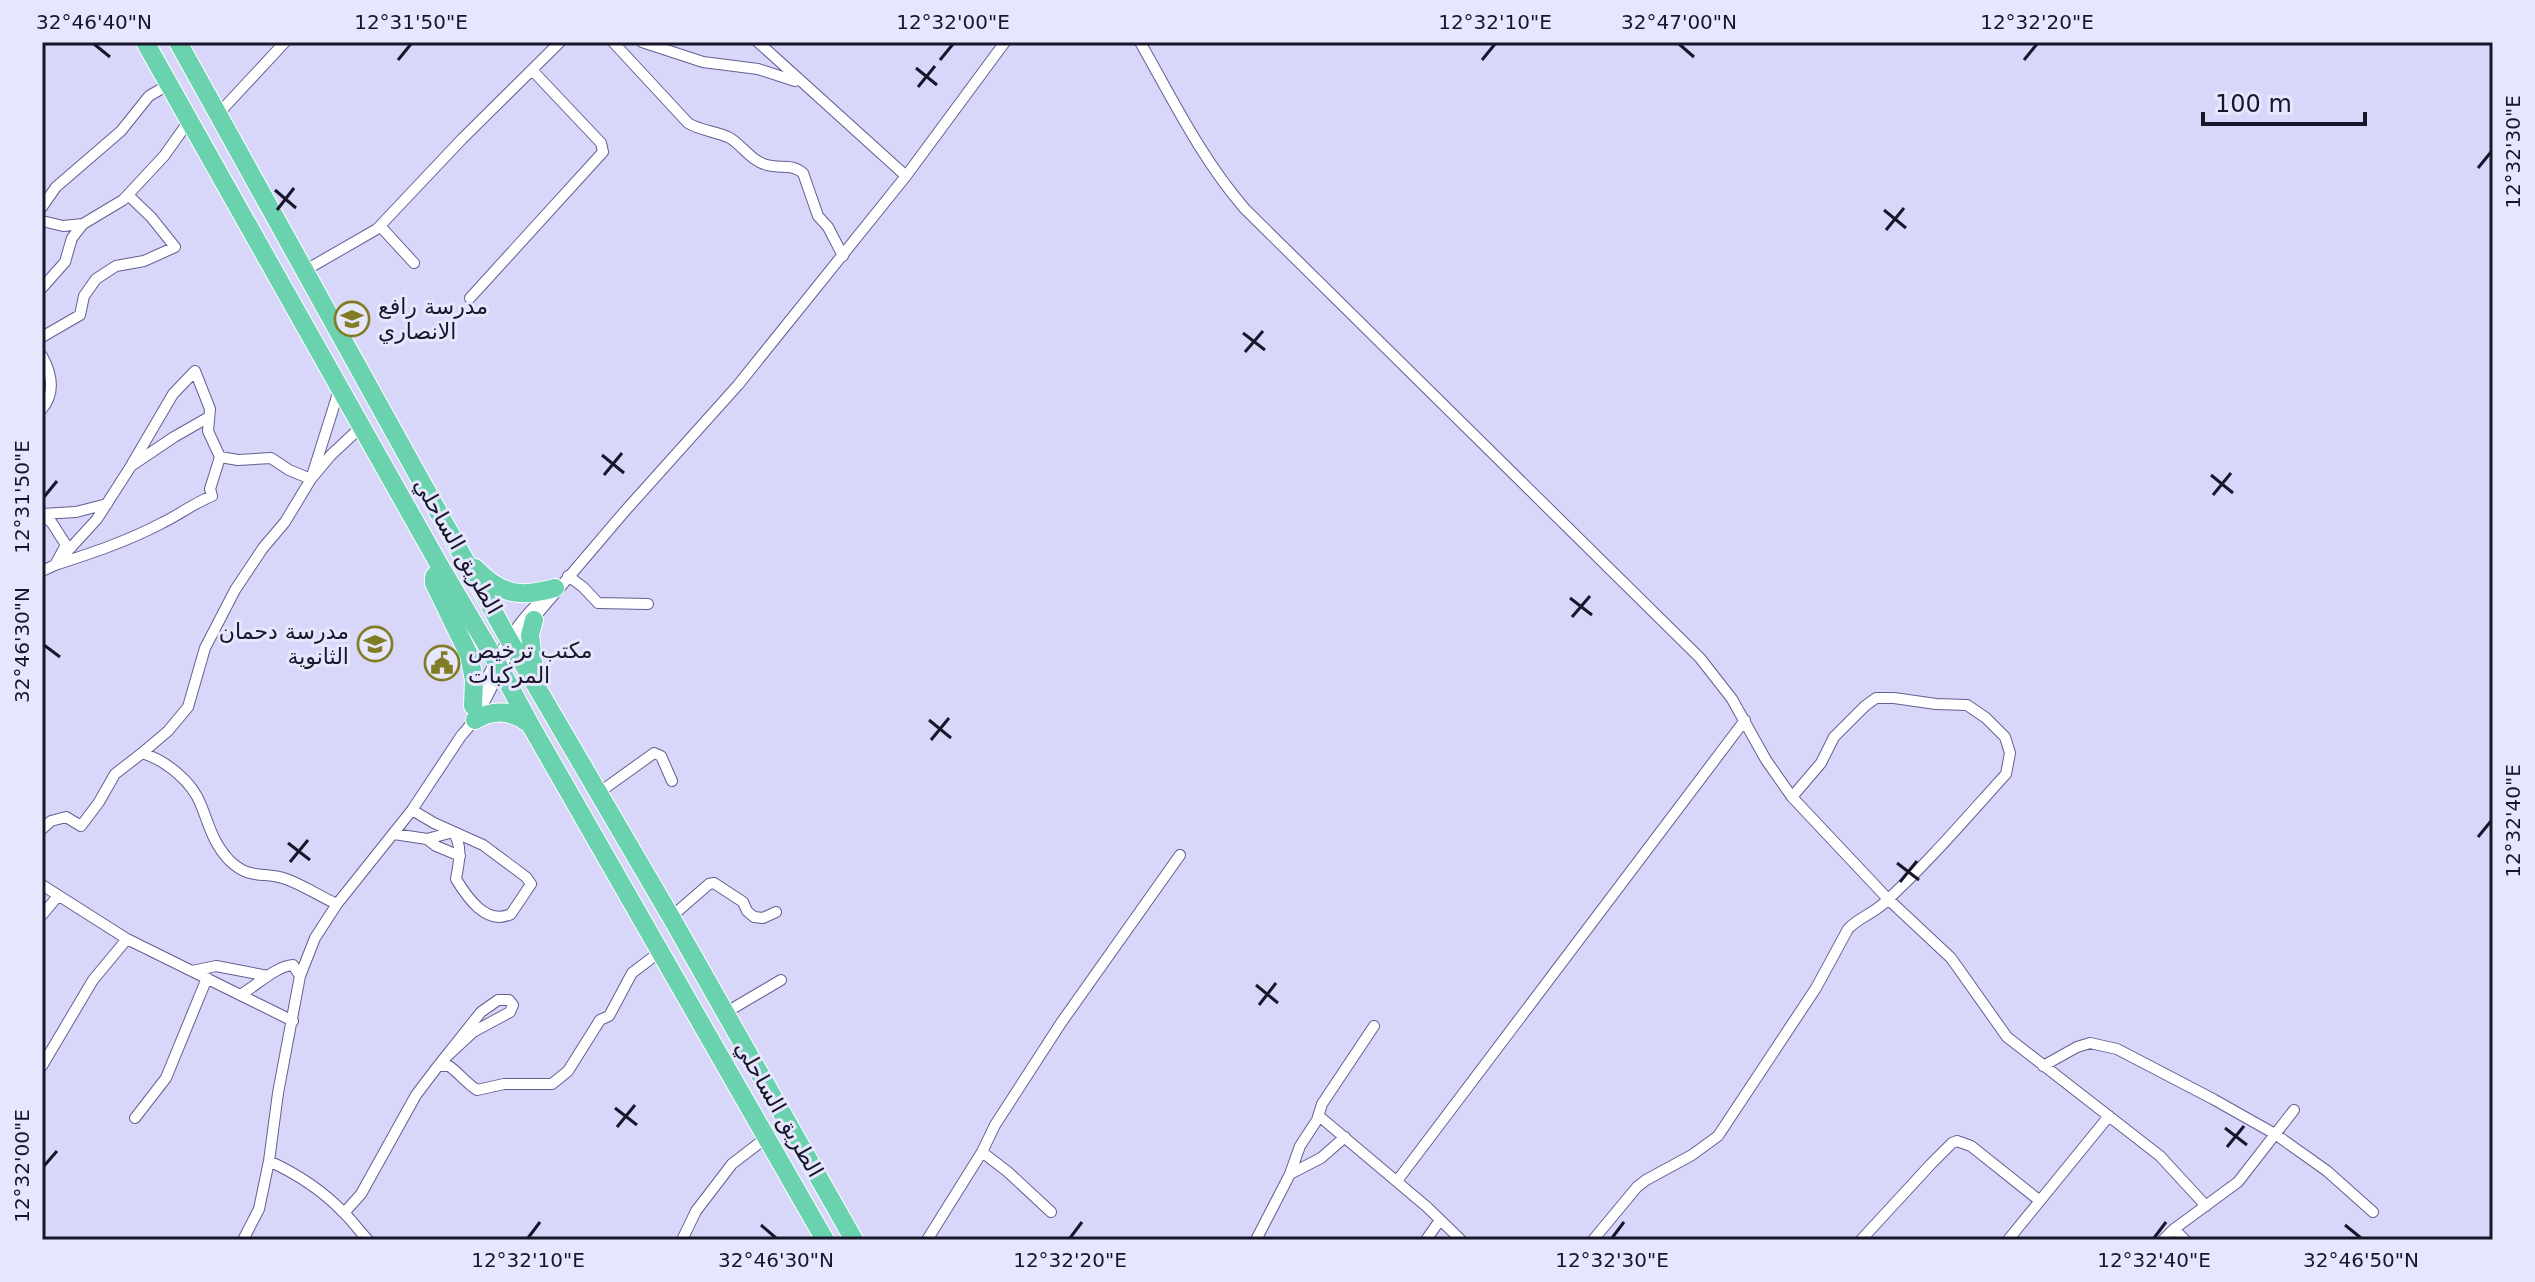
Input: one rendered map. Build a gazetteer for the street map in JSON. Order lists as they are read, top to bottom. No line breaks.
{"streets":{"highway":["الطريق الساحلي"]},"places":{"school or university":["مدرسة رافع الانصاري","مدرسة دحمان الثانوية"],"public building":["مكتب ترخيص المركبات"]},"scale_bar":"100 m","coordinates":["32°46'40\"N","12°31'50\"E","12°32'00\"E","12°32'10\"E","32°47'00\"N","12°32'20\"E","12°32'30\"E","32°46'30\"N","12°32'40\"E","32°46'50\"N"]}
